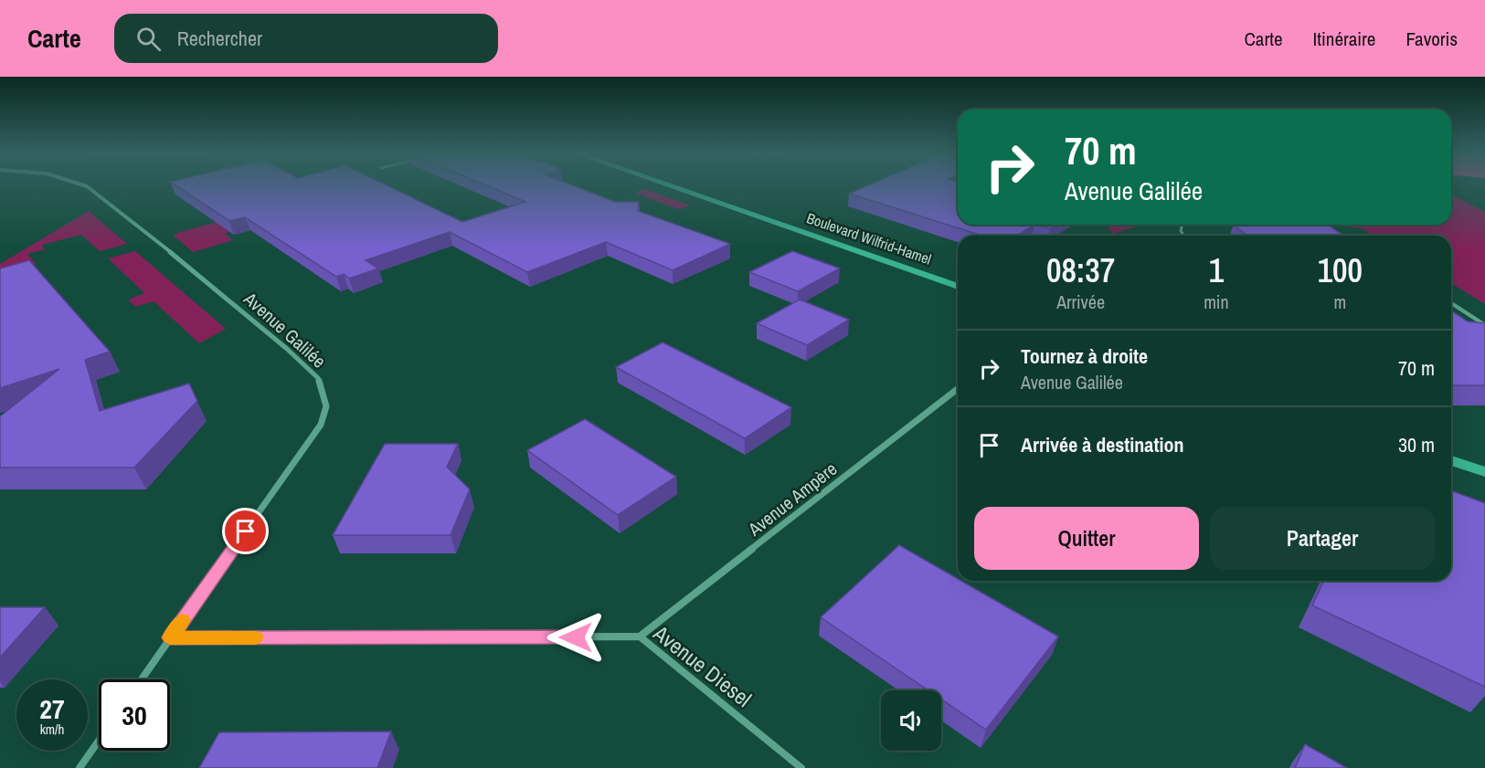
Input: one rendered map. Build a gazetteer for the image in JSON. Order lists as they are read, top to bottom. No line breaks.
{"streets":{"main road":["Boulevard Wilfrid-Hamel"],"street":["Avenue Galilée","Avenue Ampère","Avenue Diesel"]},"crossings":[["Avenue Galilée","Avenue Diesel"],["Avenue Ampère","Avenue Diesel"]],"page":{"header":"Carte","search":"Rechercher","nav":["Carte","Itinéraire","Favoris"],"turn":["70 m","Avenue Galilée"],"eta":["08:37","Arrivée","1","min","100","m"],"list":[{"name":"Tournez à droite","note":"Avenue Galilée","value":"70 m"},{"name":"Arrivée à destination","value":"30 m"}],"buttons":["Quitter","Partager"],"speed":"27 km/h","limit":"30"}}
